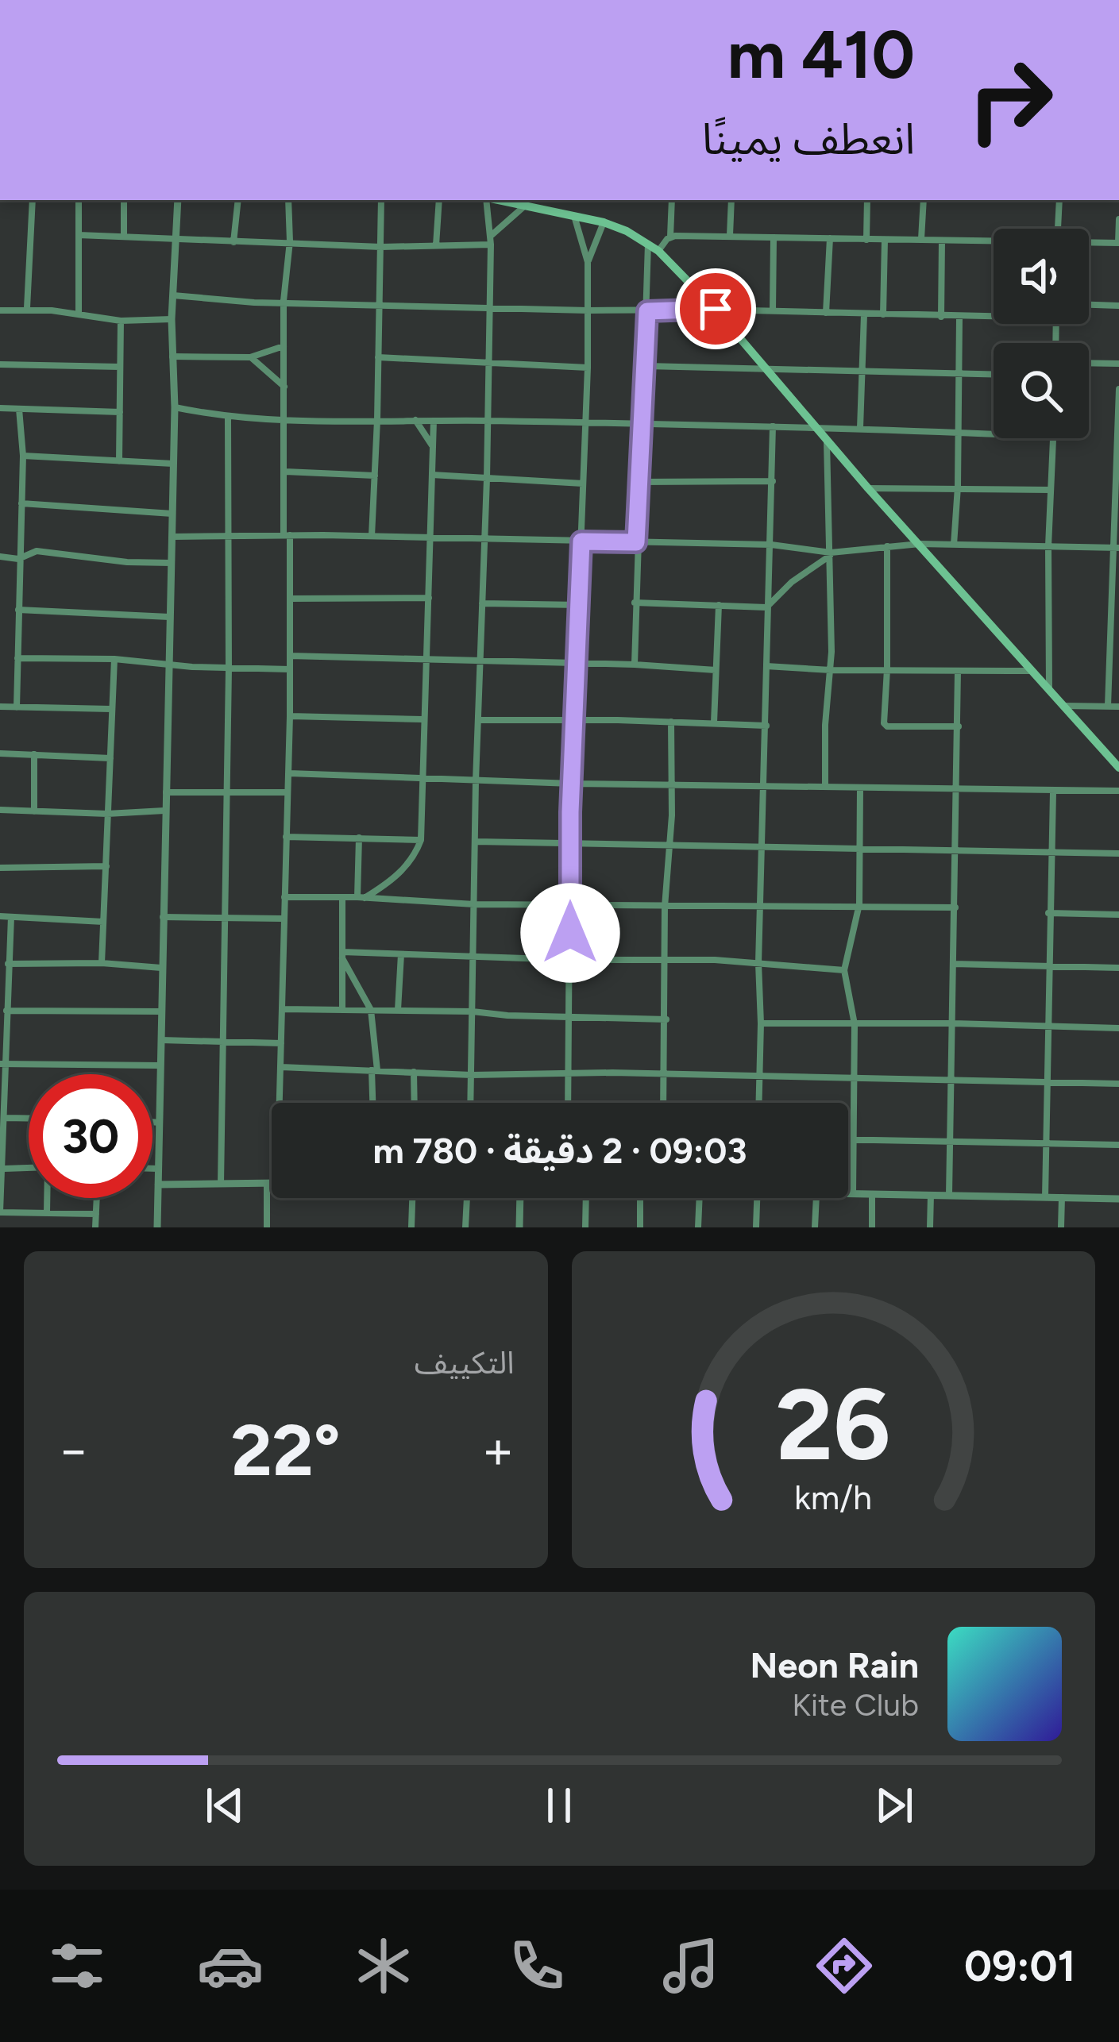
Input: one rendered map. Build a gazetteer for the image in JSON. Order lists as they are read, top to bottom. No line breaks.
{"page":{"turn":["410 m","انعطف يمينًا"],"limit":"30","trip":"09:03 · 2 دقيقة · 780 m","tile":"التكييف","heat":["−","22°","+"],"song":["Neon Rain","Kite Club"],"tabs":"09:01","gauge":["26","km/h"]}}
